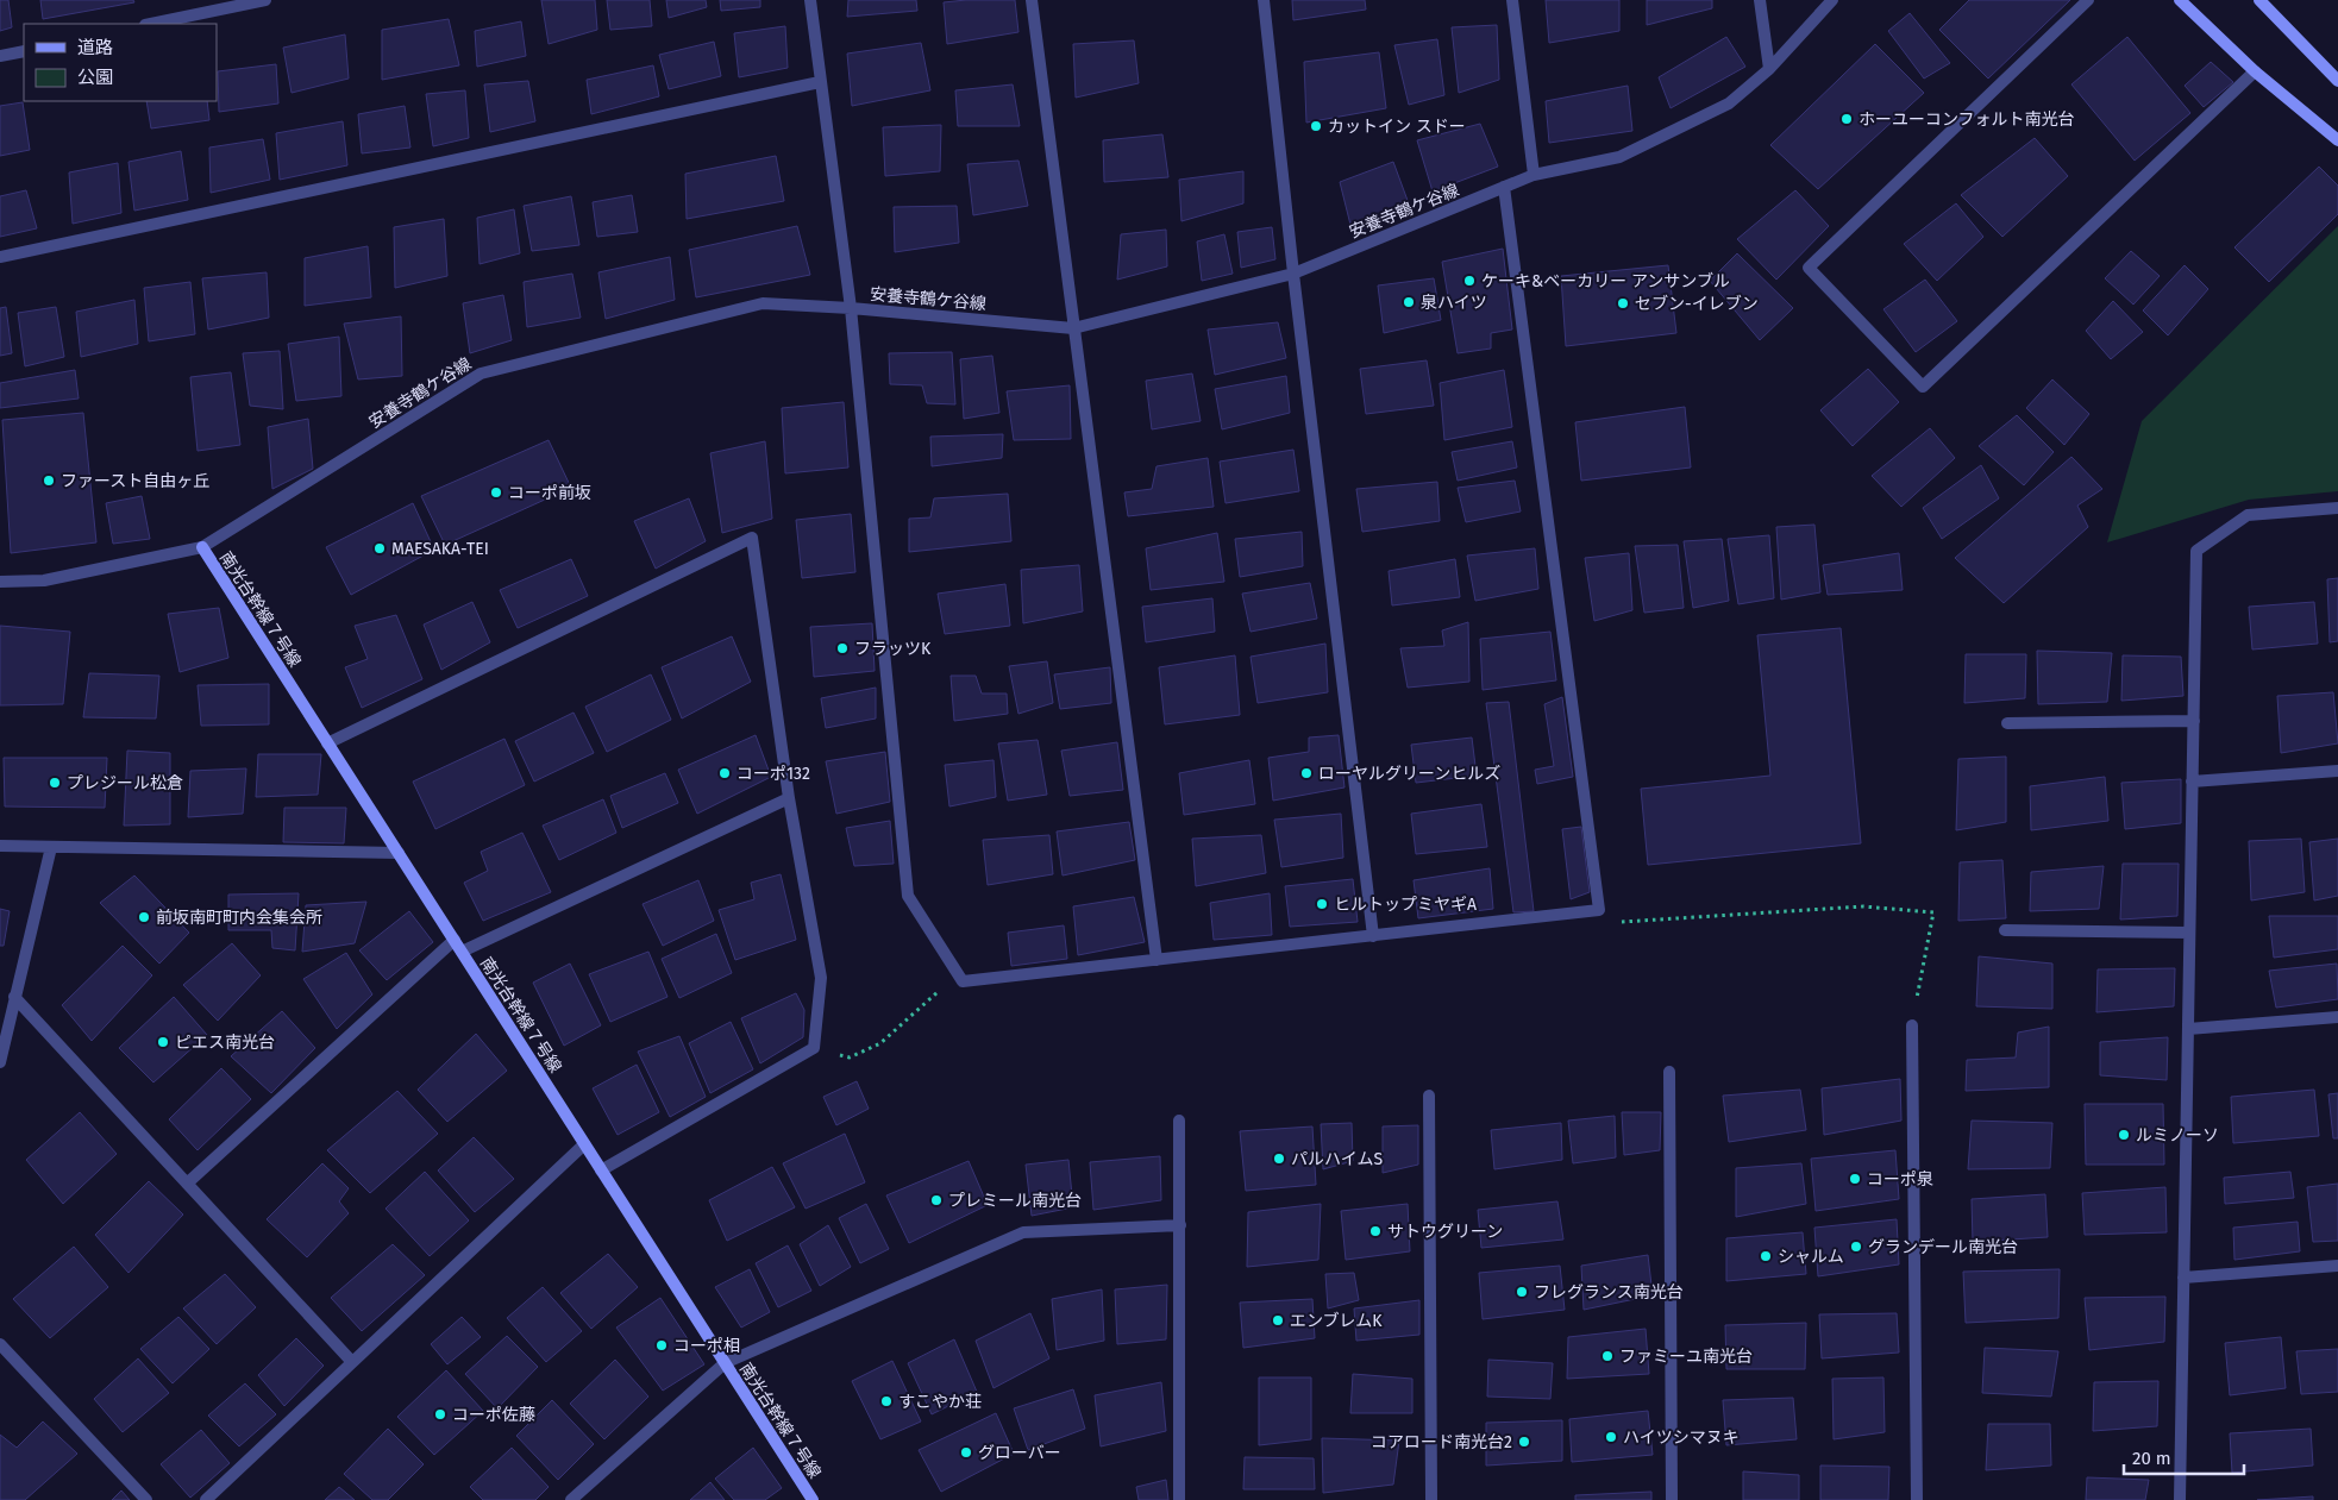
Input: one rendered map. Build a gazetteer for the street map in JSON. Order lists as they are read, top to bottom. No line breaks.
{"streets":{"street":["安養寺鶴ケ谷線","南光台幹線７号線"]},"crossings":[["安養寺鶴ケ谷線","南光台幹線７号線"]],"places":["ホーユーコンフォルト南光台","カットイン スドー","ケーキ&ベーカリー アンサンブル","泉ハイツ","セブン-イレブン","ファースト自由ヶ丘","コーポ前坂","MAESAKA-TEI","フラッツK","コーポ132","ローヤルグリーンヒルズ","プレジール松倉","ヒルトップミヤギA","前坂南町町内会集会所","ピエス南光台","ルミノーソ","パルハイムS","コーポ泉","プレミール南光台","サトウグリーン","グランデール南光台","シャルム","フレグランス南光台","エンブレムK","コーポ相","ファミーユ南光台","すこやか荘","コーポ佐藤","ハイツシマヌキ","コアロード南光台2","グローバー"],"legend":["道路","公園"],"scale_bar":"20 m"}
